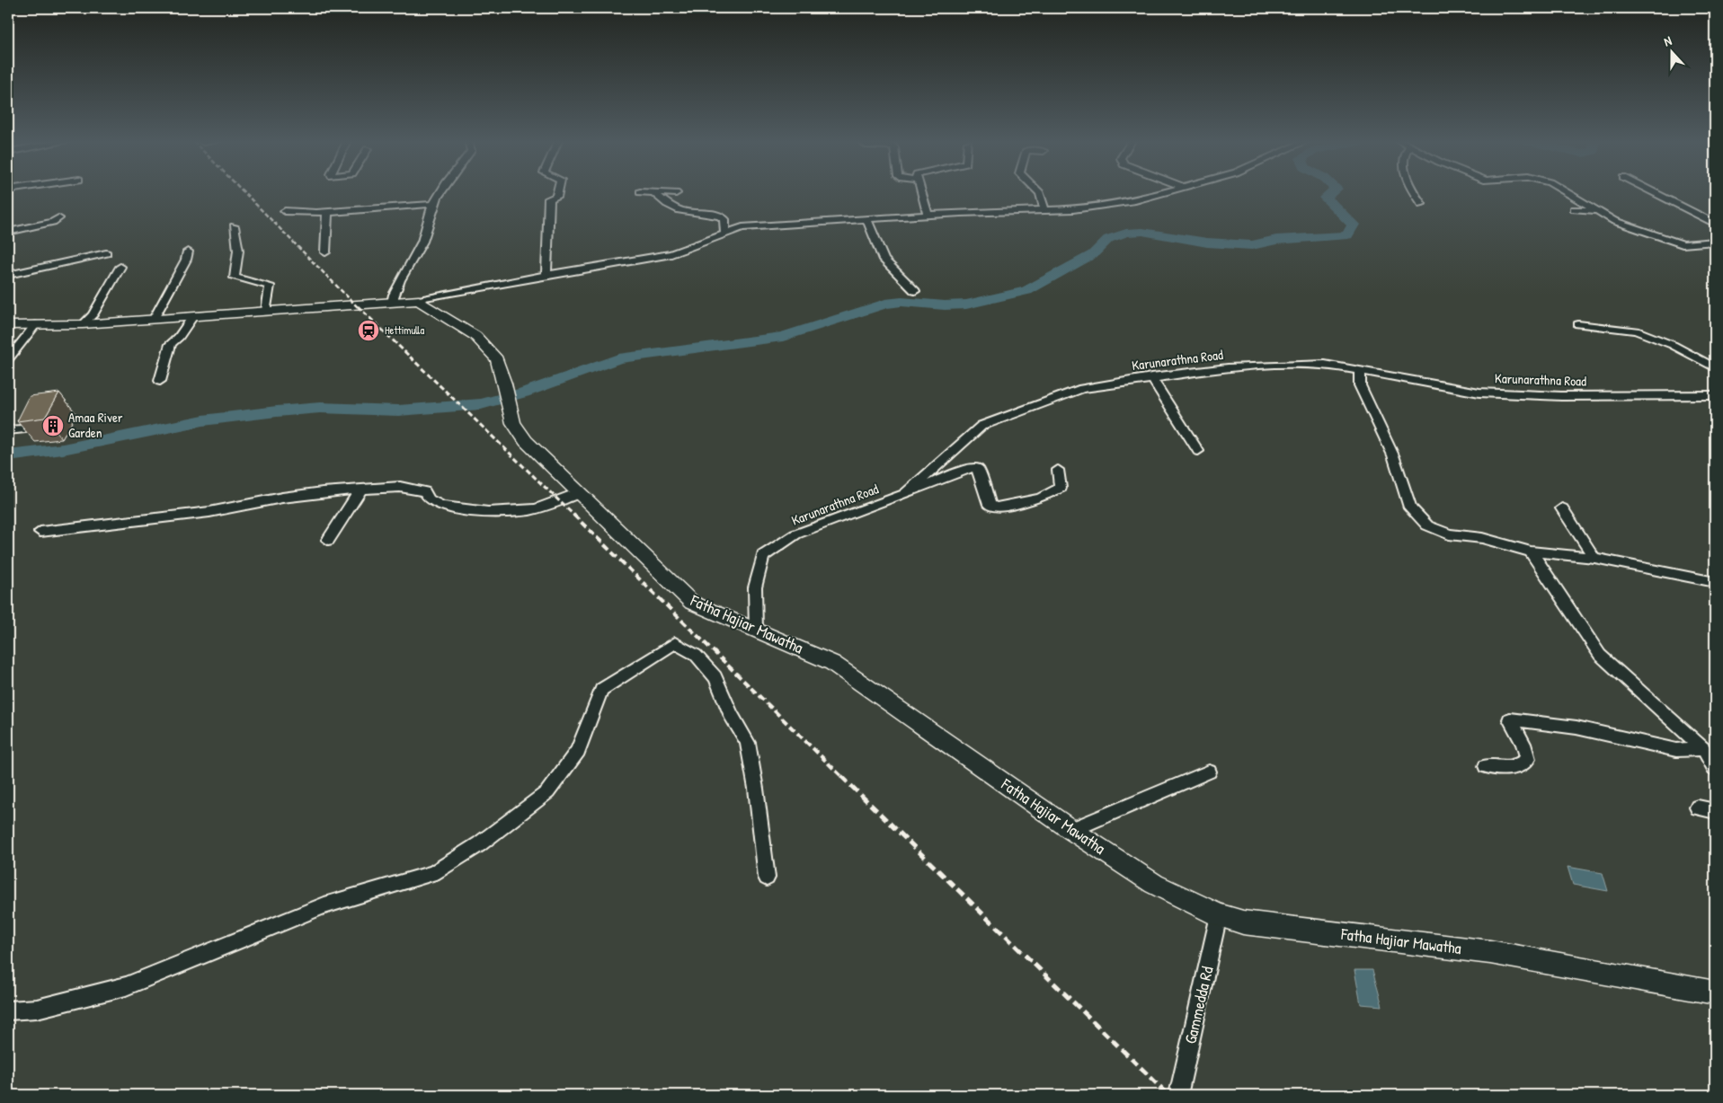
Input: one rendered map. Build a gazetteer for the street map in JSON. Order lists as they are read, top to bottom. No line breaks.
{"streets":{"street":["Karunarathna Road","Fatha Hajiar Mawatha","Gammedda Rd"]},"crossings":[["Karunarathna Road","Fatha Hajiar Mawatha"],["Fatha Hajiar Mawatha","Gammedda Rd"]],"places":{"station":["Hettimulla"],"building":["Amaa River Garden"]},"north":"top"}
